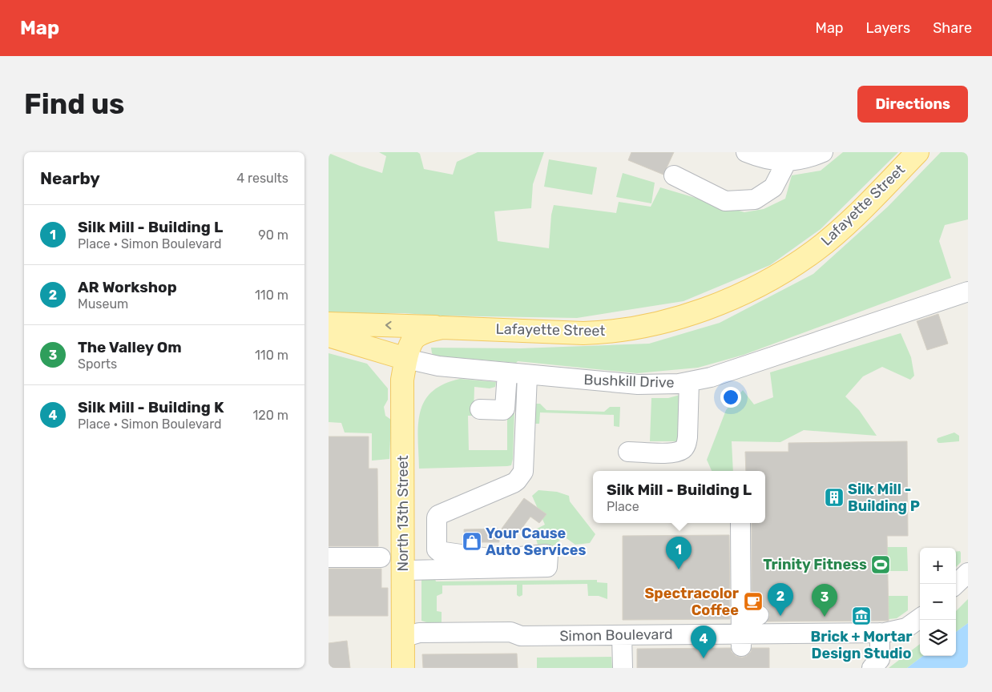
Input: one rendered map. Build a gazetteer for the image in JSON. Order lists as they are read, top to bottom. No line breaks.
{"streets":{"main road":["Lafayette Street","Bushkill Drive","North 13th Street"],"street":["Simon Boulevard"]},"crossings":[["Lafayette Street","Bushkill Drive"],["Lafayette Street","North 13th Street"],["Bushkill Drive","North 13th Street"],["North 13th Street","Simon Boulevard"]],"places":{"building":["Silk Mill - Building P"],"shop":["Your Cause Auto Services"],"sports":["Trinity Fitness"],"cafe":["Spectracolor Coffee"],"museum":["Brick + Mortar Design Studio"]},"page":{"header":"Map","nav":["Map","Layers","Share"],"buttons":"Directions","title":"Find us","heading":["Nearby","4 results"],"list":[{"mark":"1","name":"Silk Mill - Building L","note":"Place · Simon Boulevard","value":"90 m"},{"mark":"2","name":"AR Workshop","note":"Museum","value":"110 m"},{"mark":"3","name":"The Valley Om","note":"Sports","value":"110 m"},{"mark":"4","name":"Silk Mill - Building K","note":"Place · Simon Boulevard","value":"120 m"}],"popup":["Silk Mill - Building L","Place"],"pins":["1","2","3","4"],"map_buttons":["+","−"]}}
